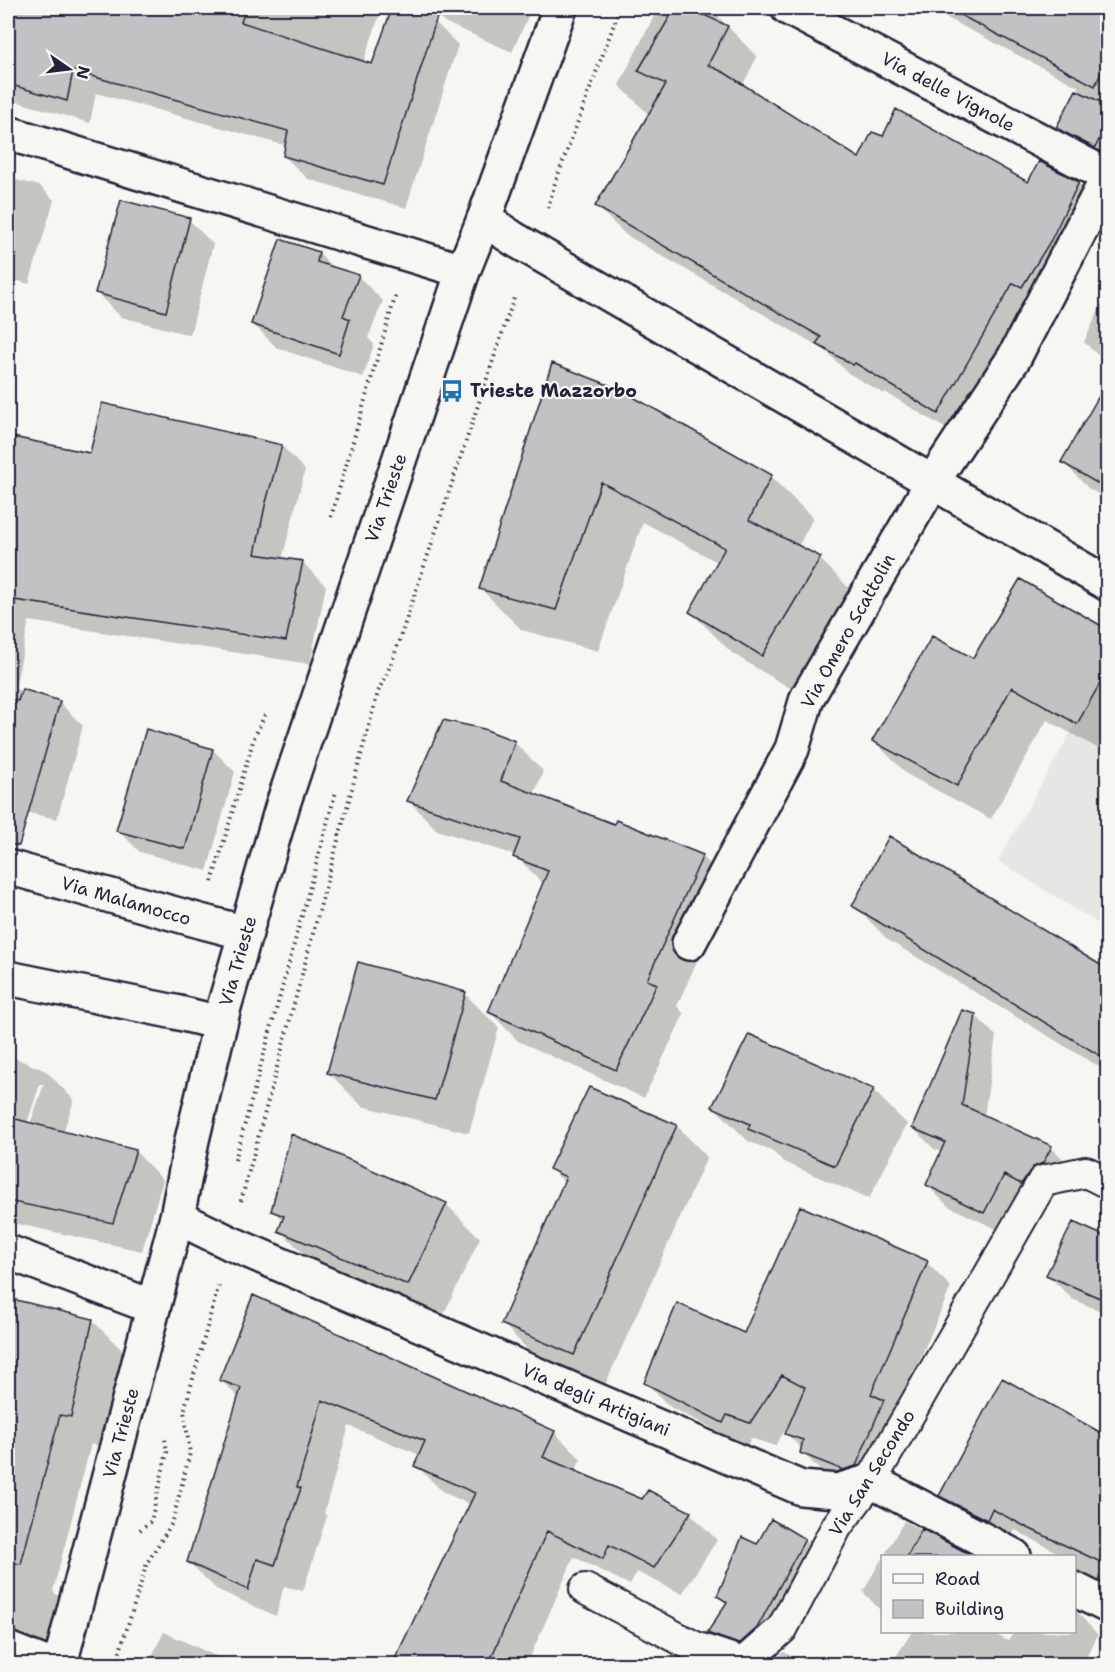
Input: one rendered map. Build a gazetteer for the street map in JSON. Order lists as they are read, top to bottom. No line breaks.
{"streets":{"main road":["Via delle Vignole","Via Trieste","Via Omero Scattolin","Via Malamocco","Via degli Artigiani"],"lane":["Via San Secondo"]},"crossings":[["Via delle Vignole","Via Omero Scattolin"],["Via Trieste","Via Malamocco"],["Via Trieste","Via degli Artigiani"],["Via degli Artigiani","Via San Secondo"]],"places":{"bus stop":["Trieste Mazzorbo"]},"legend":["Road","Building"],"north":"right"}
